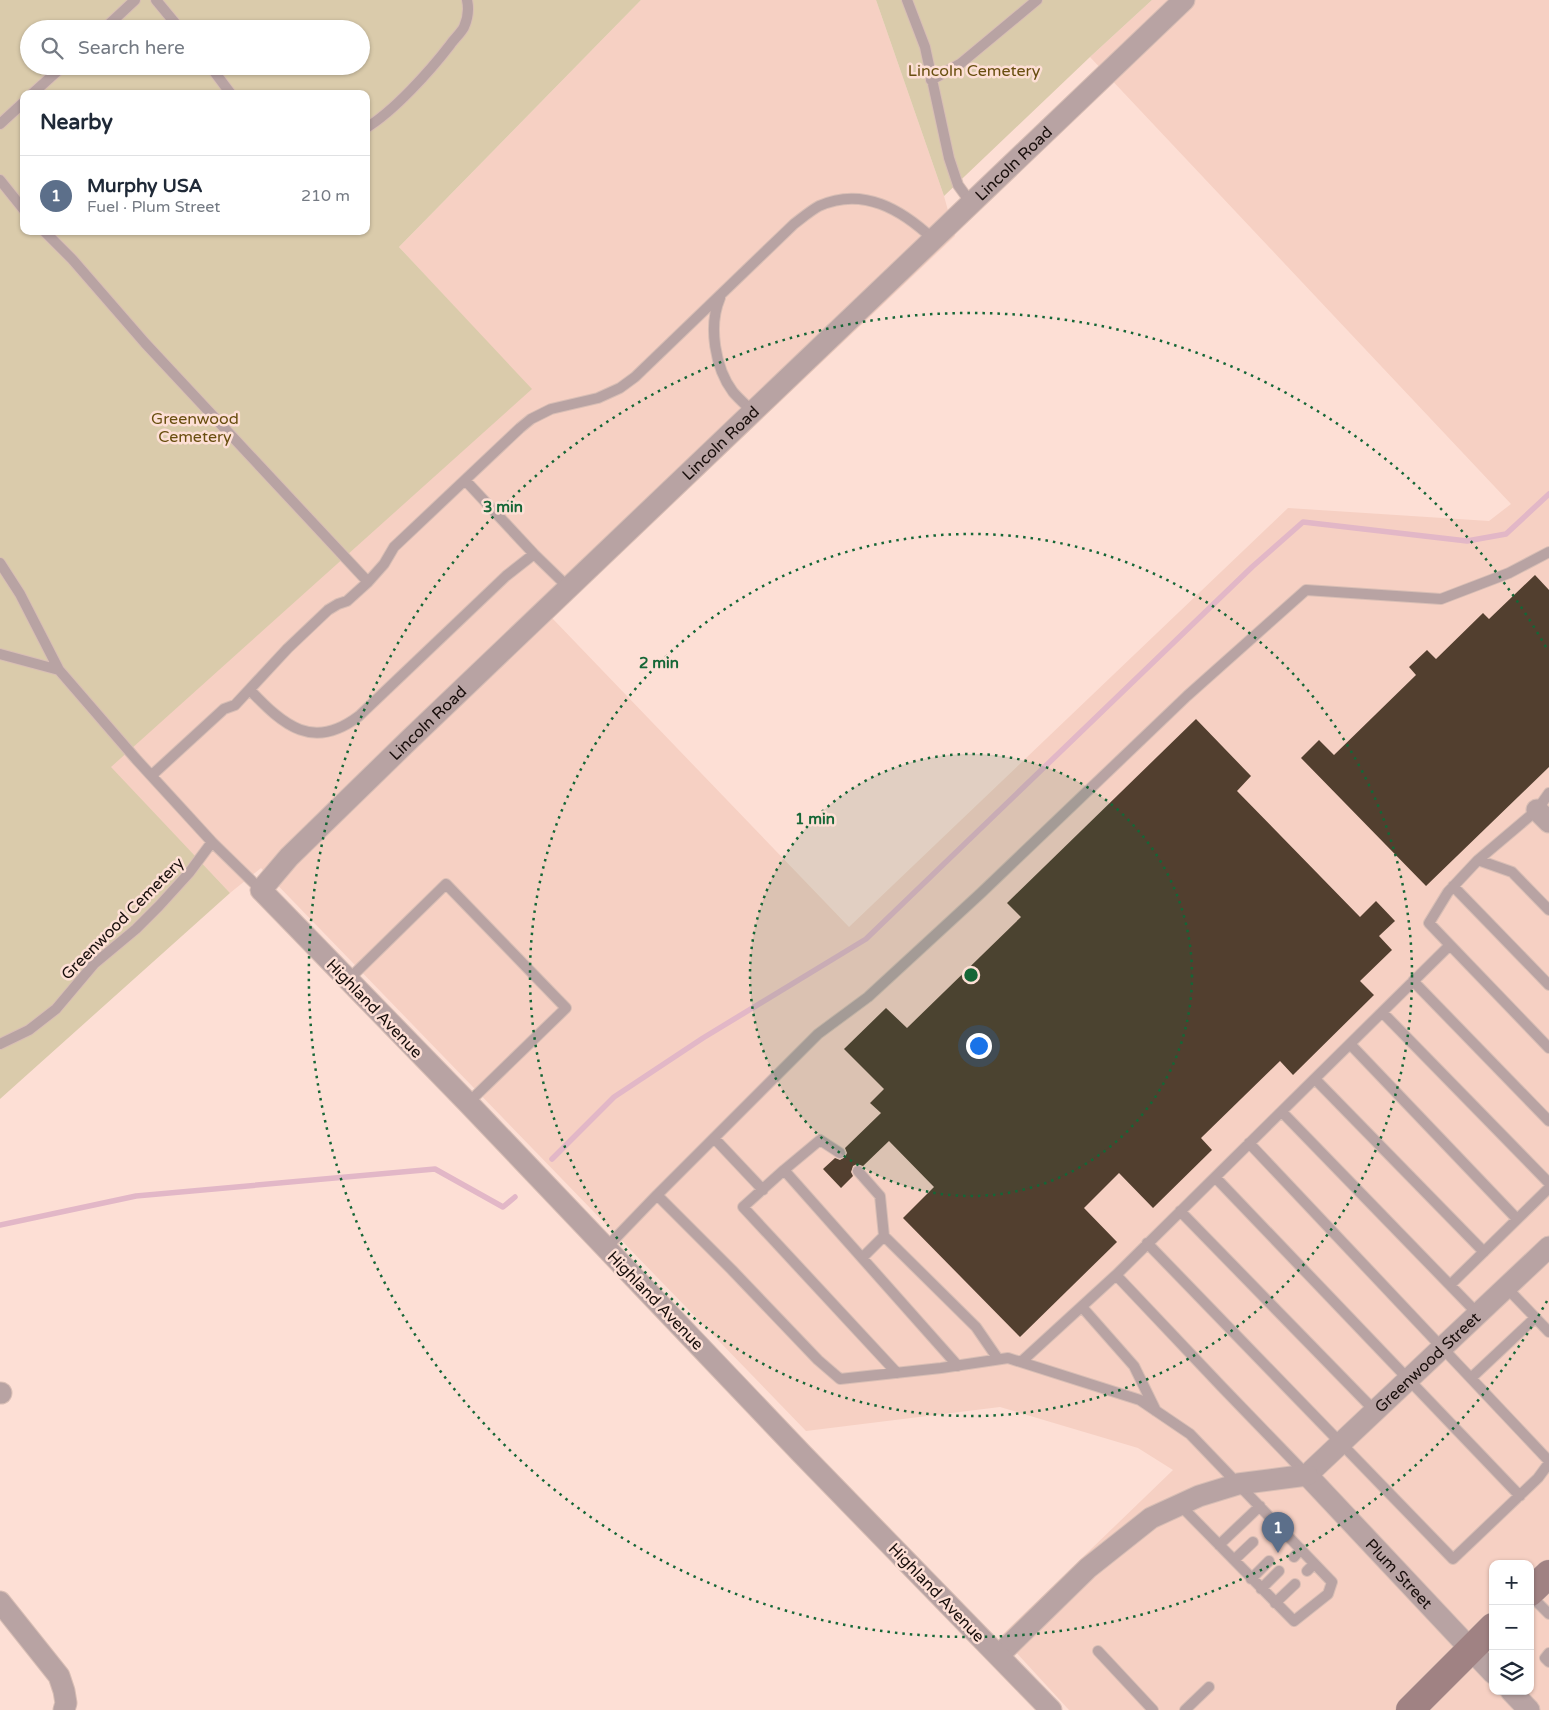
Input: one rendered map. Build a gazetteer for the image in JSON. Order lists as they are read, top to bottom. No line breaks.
{"streets":{"street":["Lincoln Road","Highland Avenue","Greenwood Street","Plum Street"],"lane":["Greenwood Cemetery"]},"crossings":[["Lincoln Road","Highland Avenue"],["Greenwood Street","Plum Street"]],"parks":["Lincoln Cemetery","Greenwood Cemetery"],"page":{"search":"Search here","heading":"Nearby","list":[{"mark":"1","name":"Murphy USA","note":"Fuel · Plum Street","value":"210 m"}],"pins":"1","map_buttons":["+","−"]},"rings":["3 min","2 min","1 min"]}
